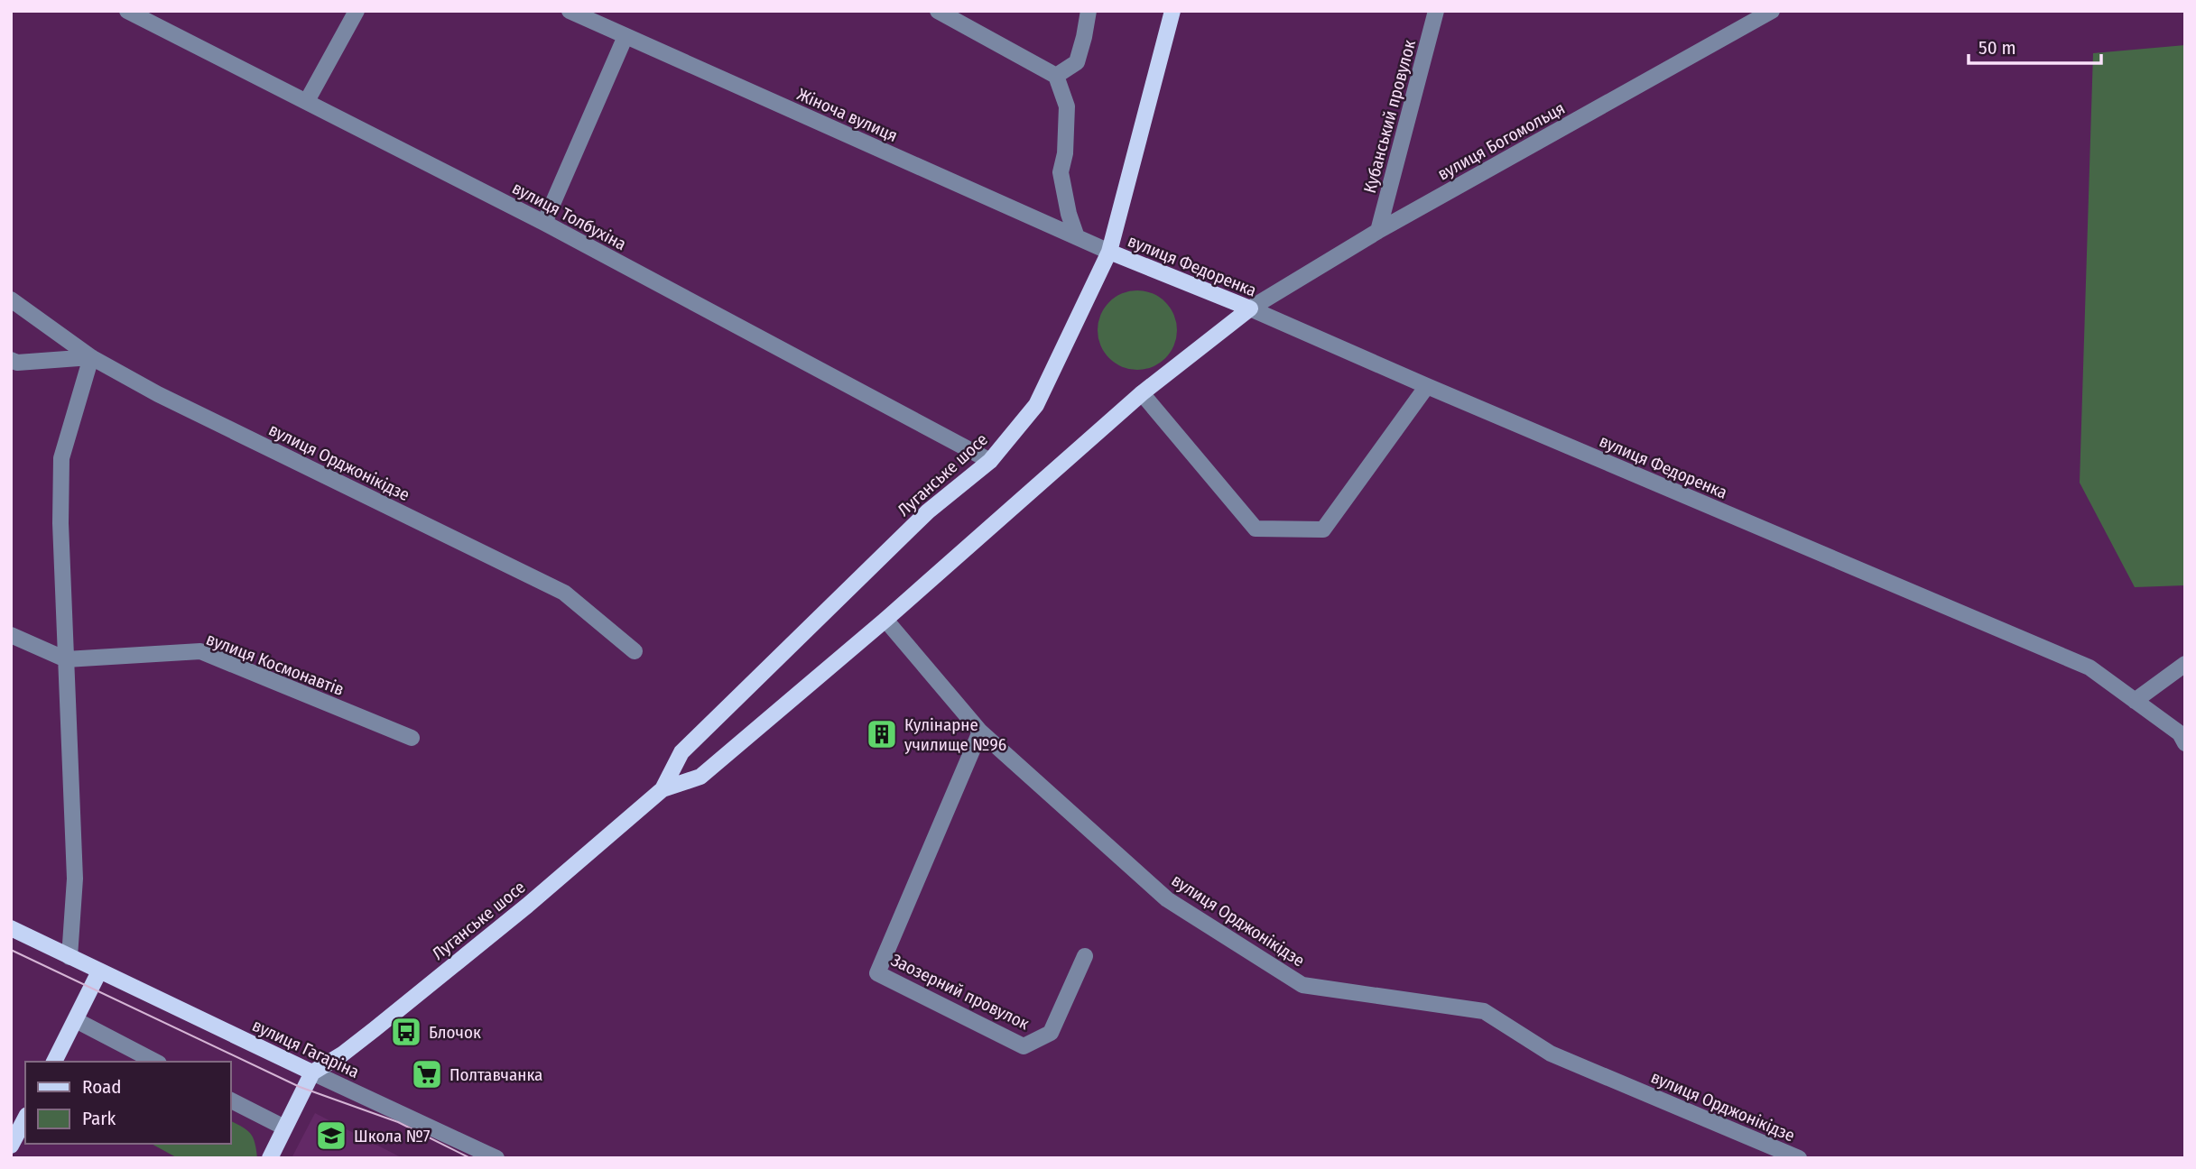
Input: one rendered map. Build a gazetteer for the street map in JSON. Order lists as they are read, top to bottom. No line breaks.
{"streets":{"main road":["вулиця Федоренка","Луганське шосе","вулиця Гагаріна"],"street":["Жіноча вулиця","Кубанський провулок","вулиця Богомольця","вулиця Толбухіна","вулиця Орджонікідзе","вулиця Космонавтів","Заозерний провулок"]},"crossings":[["Жіноча вулиця","вулиця Федоренка"],["Жіноча вулиця","Луганське шосе"],["Кубанський провулок","вулиця Богомольця"],["вулиця Богомольця","вулиця Федоренка"],["вулиця Богомольця","Луганське шосе"],["вулиця Толбухіна","Луганське шосе"],["вулиця Федоренка","Луганське шосе"],["вулиця Орджонікідзе","Луганське шосе"],["вулиця Орджонікідзе","Заозерний провулок"],["Луганське шосе","вулиця Гагаріна"]],"places":{"building":["Кулінарне училище №96"],"bus stop":["Блочок"],"supermarket":["Полтавчанка"],"school or university":["Школа №7"]},"legend":["Road","Park"],"scale_bar":"50 m"}
